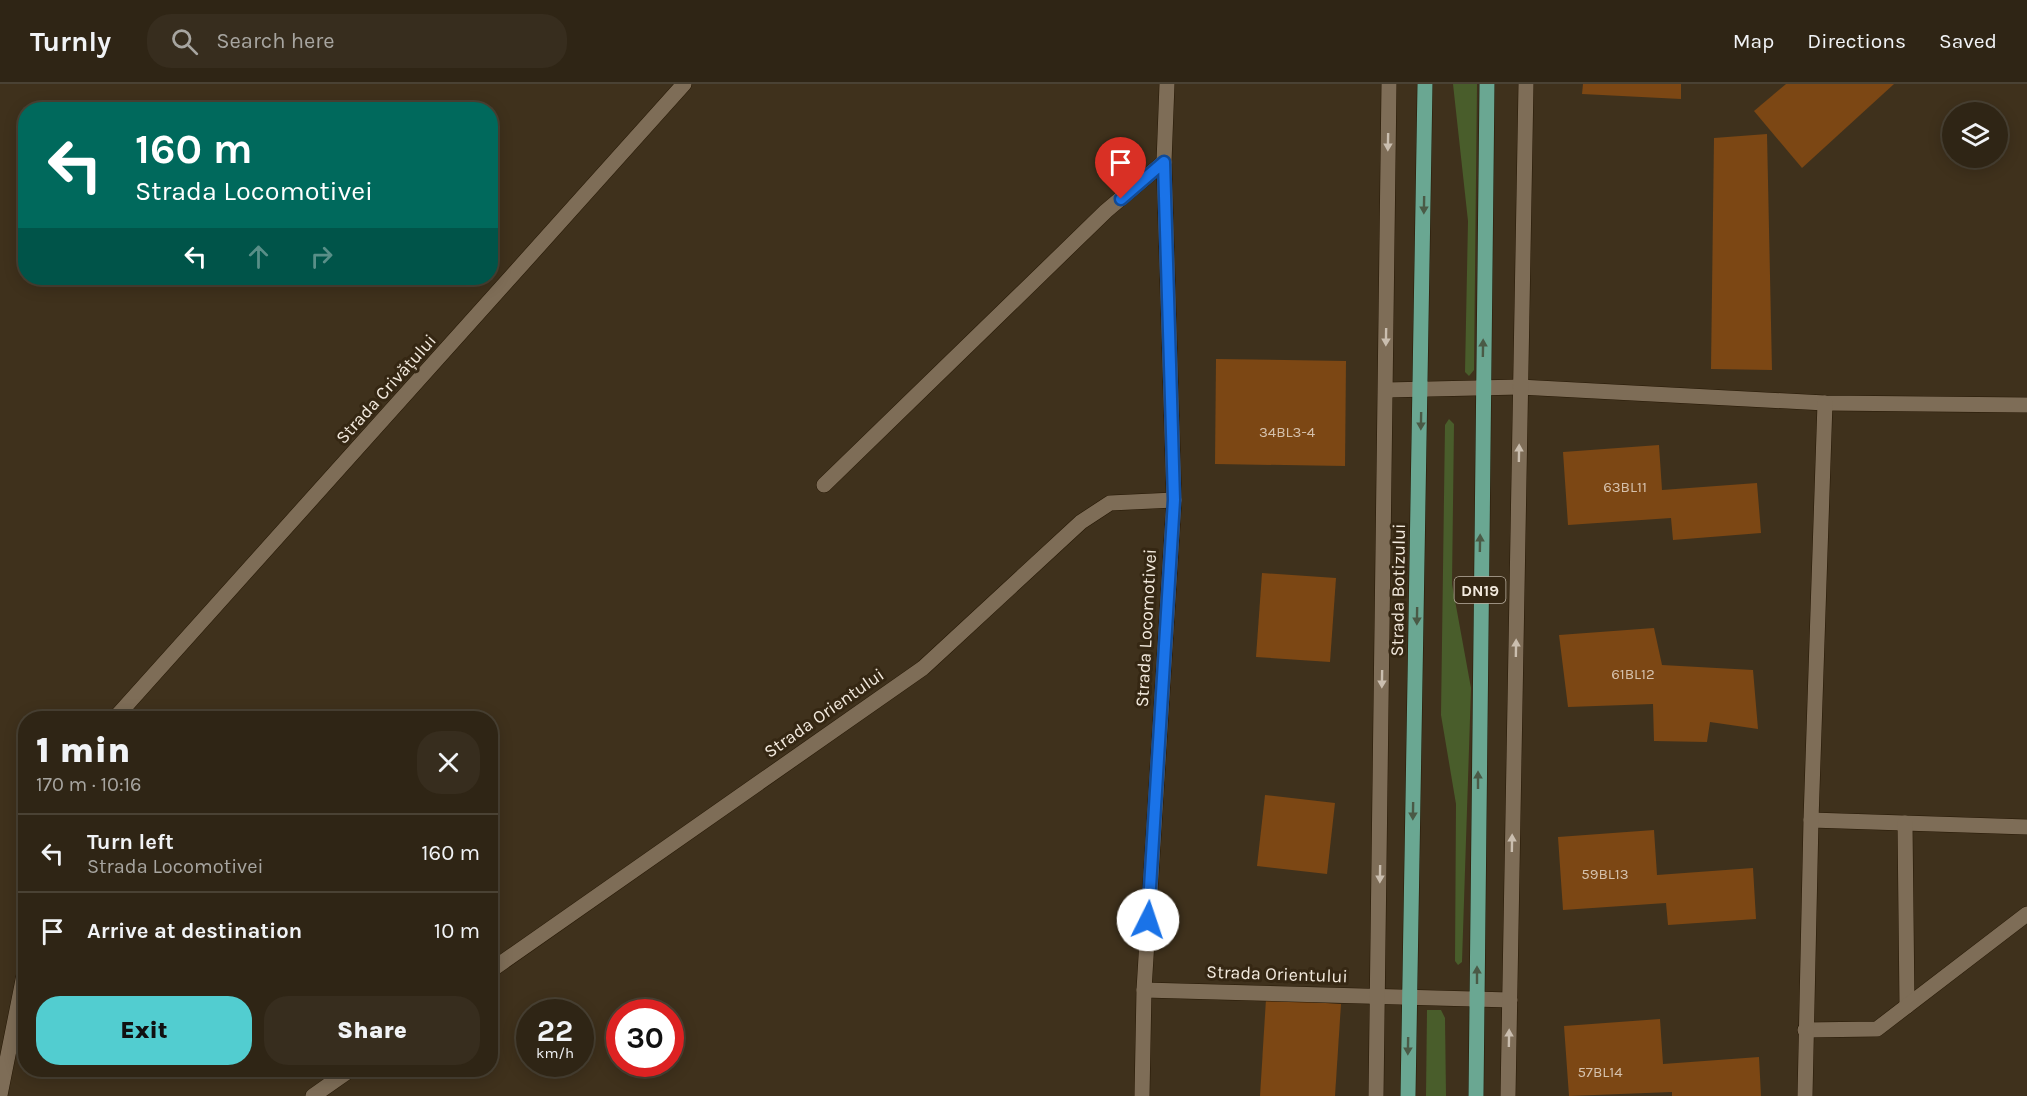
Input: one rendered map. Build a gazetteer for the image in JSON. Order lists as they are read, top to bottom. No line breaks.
{"streets":{"main road":["Strada Botizului","DN19"],"street":["Strada Crivățului","Strada Locomotivei","Strada Orientului"]},"crossings":[["Strada Botizului","Strada Orientului"],["DN19","Strada Orientului"],["Strada Locomotivei","Strada Orientului"]],"house_numbers":["34BL3-4","63BL11","61BL12","59BL13","57BL14"],"page":{"header":"Turnly","search":"Search here","nav":["Map","Directions","Saved"],"turn":["160 m","Strada Locomotivei"],"heading":["1 min","170 m · 10:16"],"list":[{"name":"Turn left","note":"Strada Locomotivei","value":"160 m"},{"name":"Arrive at destination","value":"10 m"}],"buttons":["Exit","Share"],"speed":"22 km/h","limit":"30"}}
